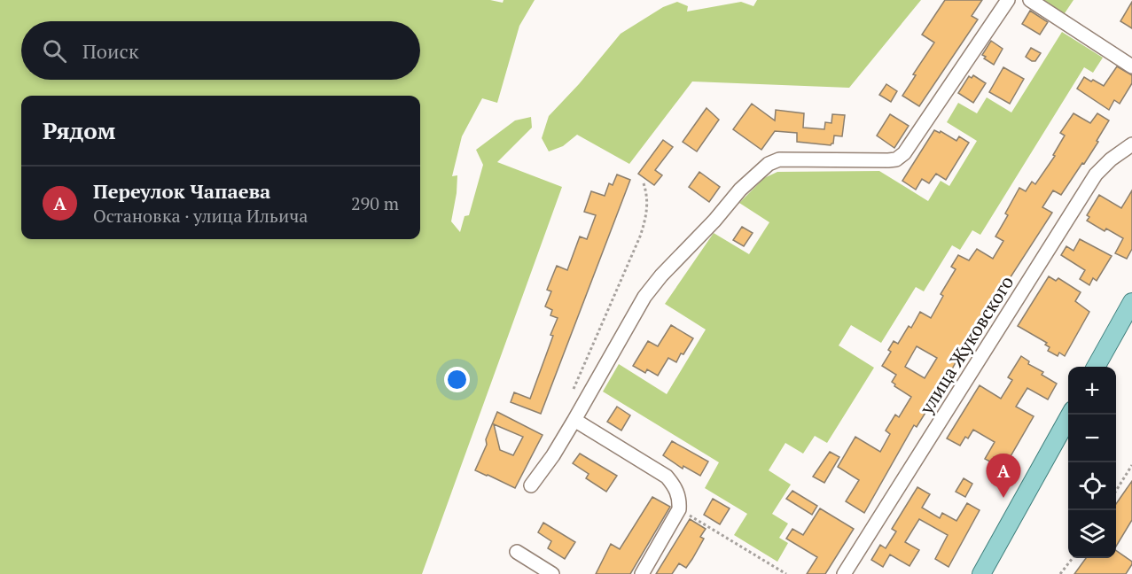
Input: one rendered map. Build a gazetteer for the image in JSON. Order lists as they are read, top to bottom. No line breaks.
{"streets":{"street":["улица Жуковского"]},"page":{"search":"Поиск","heading":"Рядом","list":[{"mark":"A","name":"Переулок Чапаева","note":"Остановка · улица Ильича","value":"290 m"}],"map_buttons":["+","−"],"pins":"A"}}
